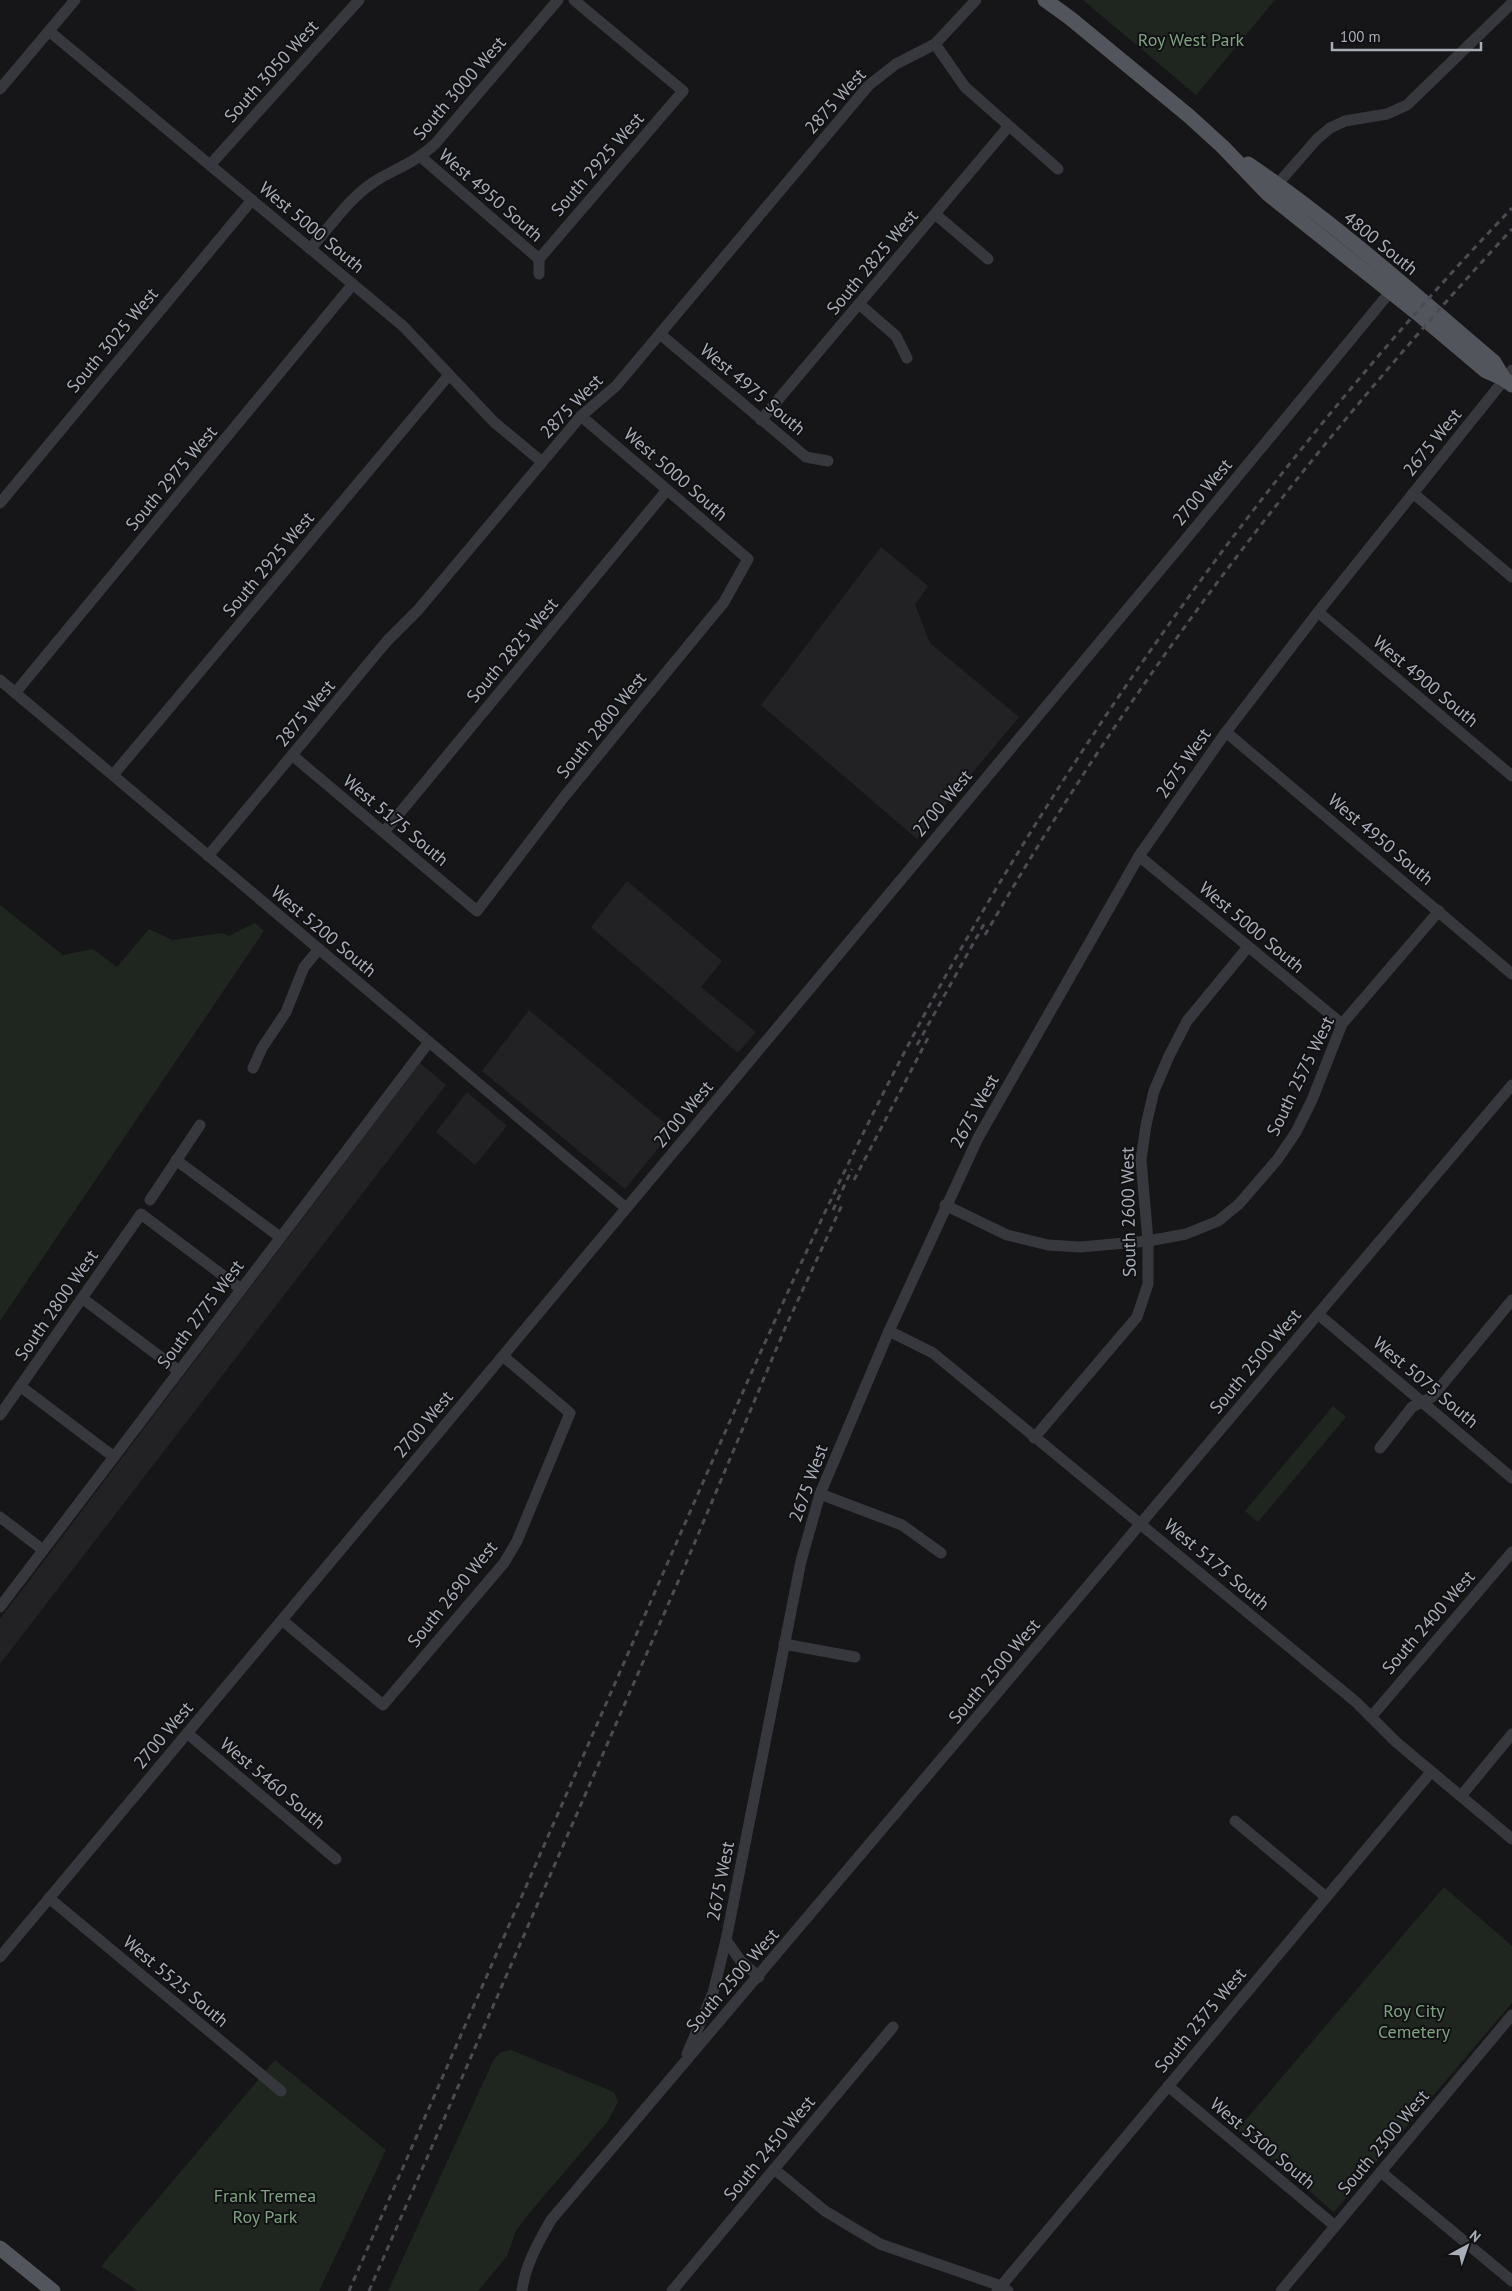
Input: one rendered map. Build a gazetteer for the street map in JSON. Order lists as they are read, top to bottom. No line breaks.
{"streets":{"main road":["4800 South"],"street":["South 3050 West","South 3000 West","2875 West","South 2925 West","West 4950 South","West 5000 South","South 2825 West","South 3025 West","West 4975 South","2675 West","South 2975 West","2700 West","West 4900 South","South 2800 West","West 5175 South","West 5200 South","South 2575 West","South 2600 West","South 2775 West","South 2500 West","West 5075 South","South 2690 West","South 2400 West","West 5460 South","West 5525 South","South 2375 West","South 2300 West","West 5300 South","South 2450 West"]},"crossings":[["South 3050 West","West 5000 South"],["South 3000 West","West 4950 South"],["South 3000 West","West 5000 South"],["2875 West","West 5000 South"],["2875 West","West 4975 South"],["2875 West","West 5175 South"],["2875 West","West 5200 South"],["South 2925 West","West 4950 South"],["South 2925 West","West 5000 South"],["South 2925 West","West 5200 South"],["West 4950 South","2675 West"],["West 4950 South","South 2575 West"],["West 5000 South","South 2825 West"],["West 5000 South","South 3025 West"],["West 5000 South","2675 West"],["West 5000 South","South 2975 West"],["West 5000 South","South 2800 West"],["West 5000 South","South 2575 West"],["West 5000 South","South 2600 West"],["4800 South","2675 West"],["4800 South","2700 West"],["South 2825 West","West 4975 South"],["South 2825 West","West 5175 South"],["2675 West","West 4900 South"],["2675 West","West 5175 South"],["2675 West","South 2575 West"],["2675 West","South 2500 West"],["South 2975 West","West 5200 South"],["2700 West","West 5200 South"],["2700 West","South 2690 West"],["2700 West","West 5460 South"],["2700 West","West 5525 South"],["South 2800 West","West 5175 South"],["South 2800 West","South 2775 West"],["West 5175 South","South 2600 West"],["West 5175 South","South 2500 West"],["West 5175 South","South 2400 West"],["West 5175 South","South 2375 West"],["West 5200 South","South 2775 West"],["South 2575 West","South 2600 West"],["South 2500 West","West 5075 South"],["South 2375 West","West 5300 South"],["South 2300 West","West 5300 South"]],"parks":["Roy West Park","Roy City Cemetery","Frank Tremea Roy Park"],"scale_bar":"100 m","north":"top right"}
